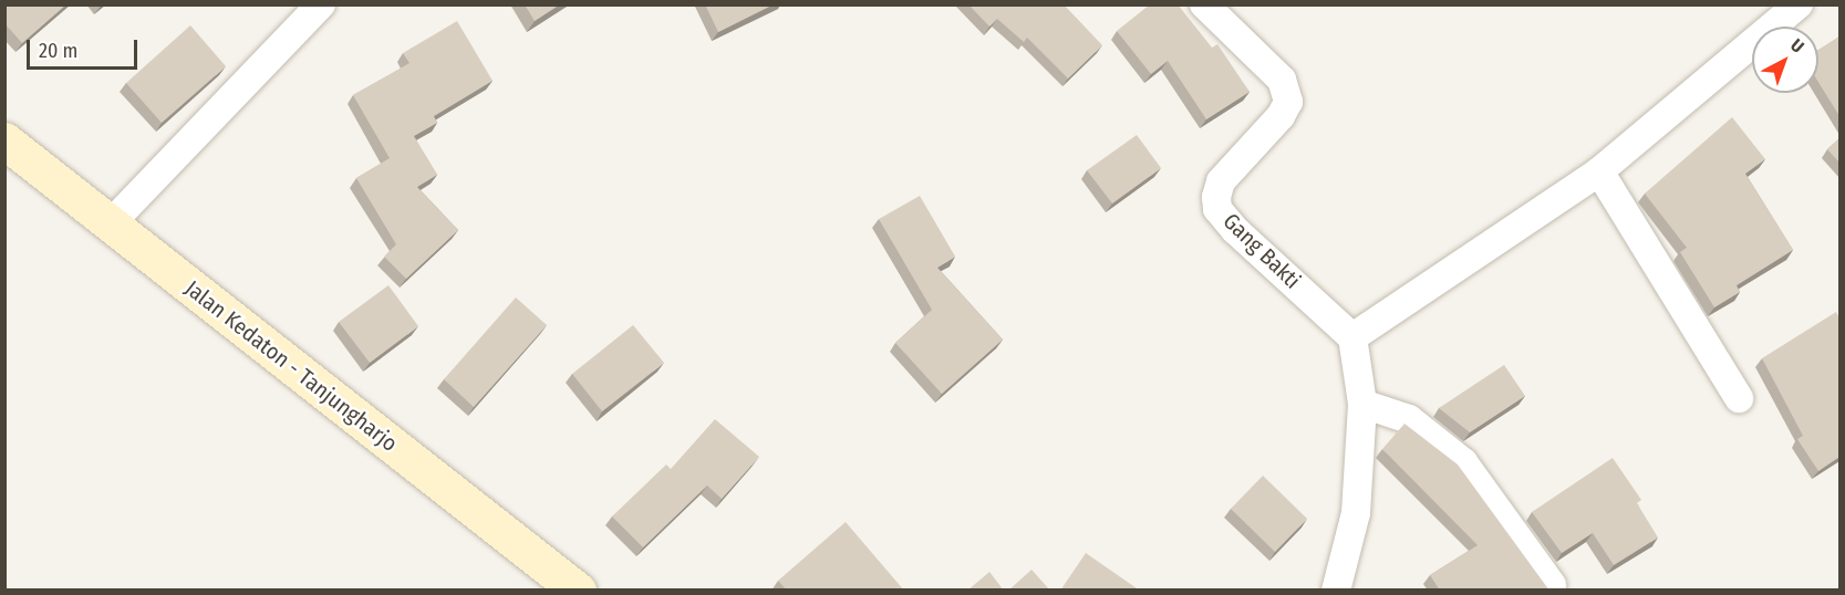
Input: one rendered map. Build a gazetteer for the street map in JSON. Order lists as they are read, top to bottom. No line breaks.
{"streets":{"street":["Gang Bakti","Jalan Kedaton - Tanjungharjo"]},"scale_bar":"20 m","north":"top right"}
